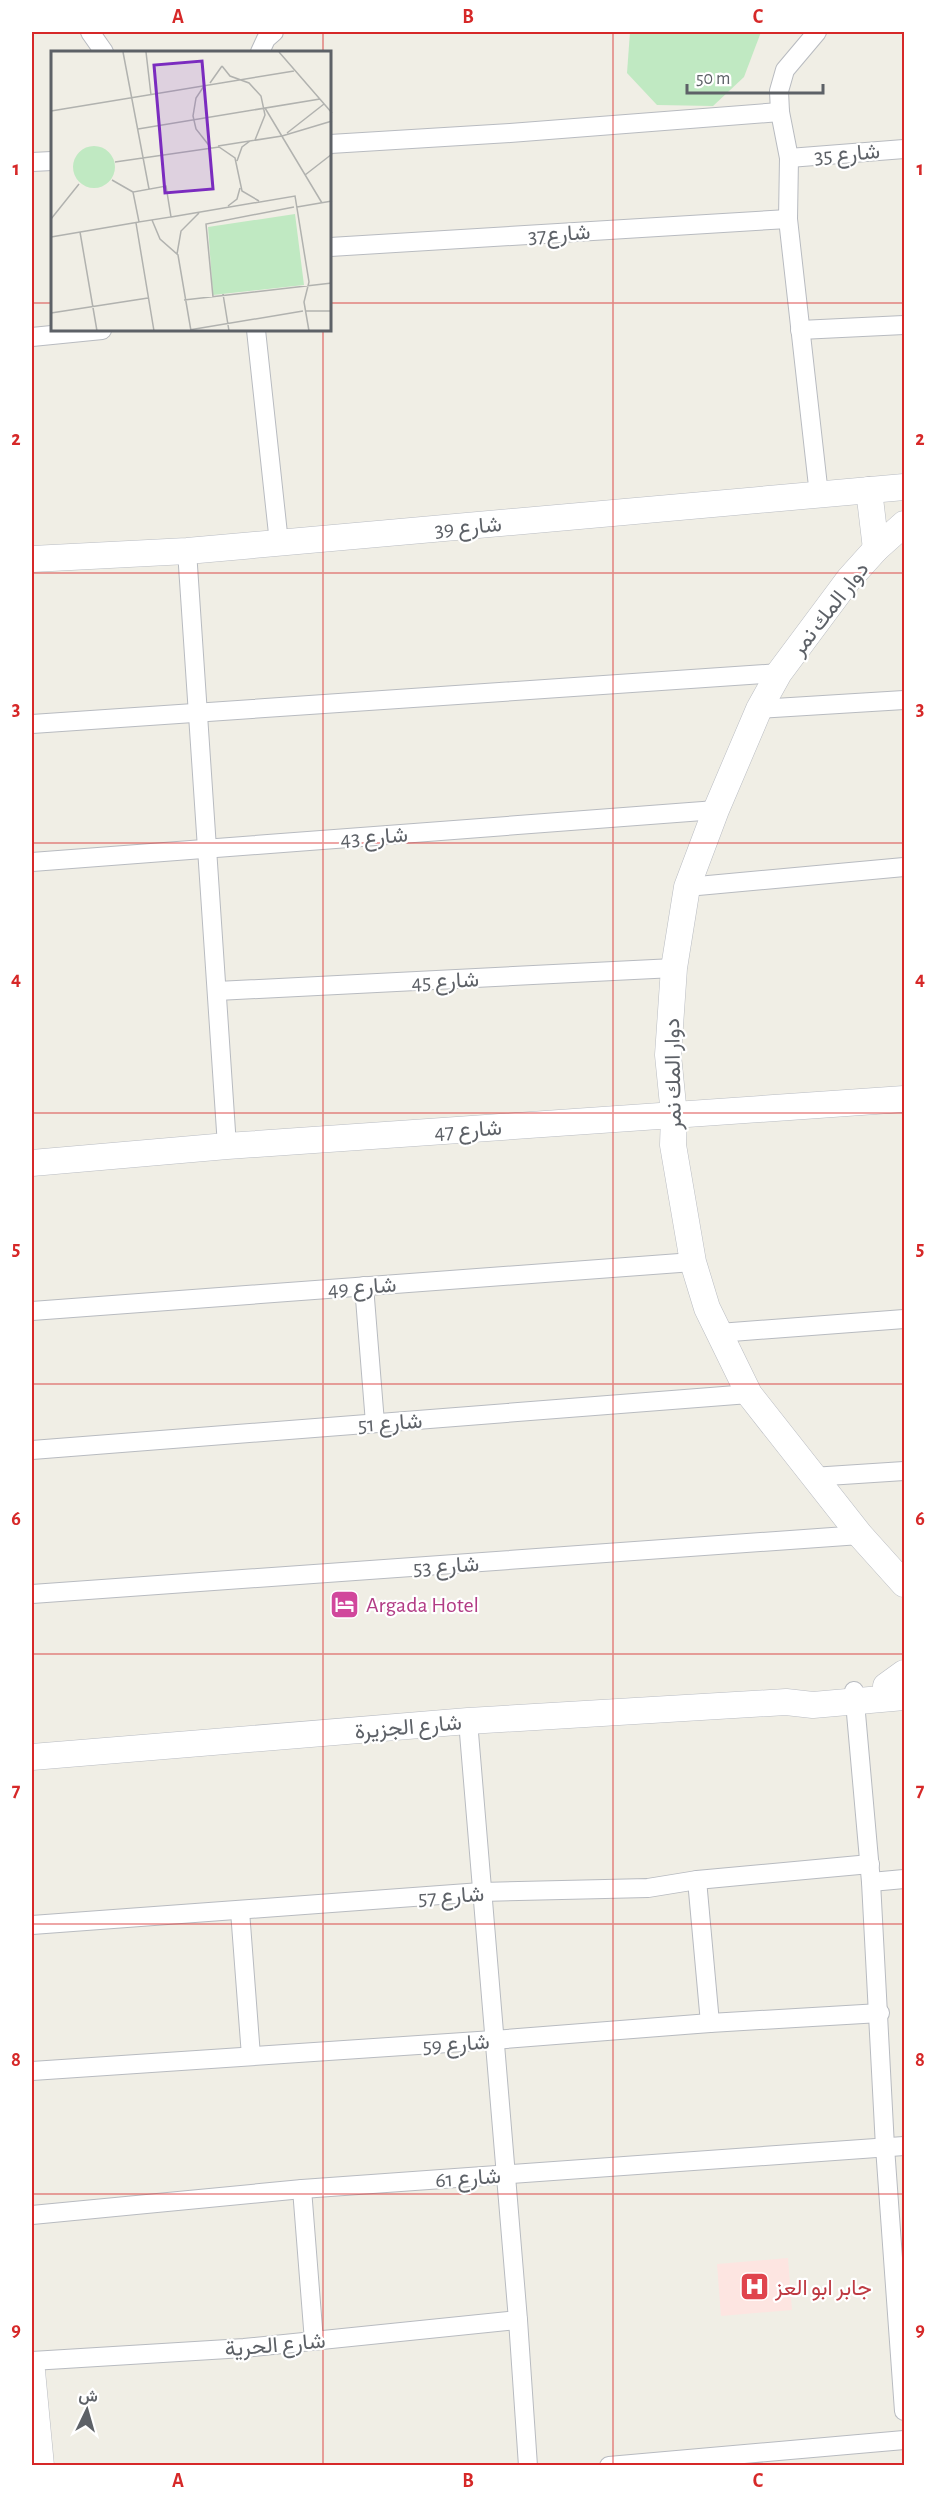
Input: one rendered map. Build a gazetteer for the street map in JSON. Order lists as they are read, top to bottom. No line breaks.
{"streets":{"street":["شارع 35","شارع37","شارع 39","دوار المك نمر","شارع 43","شارع 45","شارع 47","شارع 49","شارع 51","شارع 53","شارع الجزيرة","شارع 57","شارع 59","شارع 61","شارع الحرية"]},"crossings":[["شارع 39","دوار المك نمر"],["دوار المك نمر","شارع 43"],["دوار المك نمر","شارع 45"],["دوار المك نمر","شارع 47"],["دوار المك نمر","شارع 49"],["دوار المك نمر","شارع 51"],["دوار المك نمر","شارع 53"]],"places":{"hotel":["Argada Hotel"],"hospital":["جابر ابو العز"]},"scale_bar":"50 m","north":"top","grid":{"columns":["A","B","C"],"rows":["1","2","3","4","5","6","7","8","9"]}}
